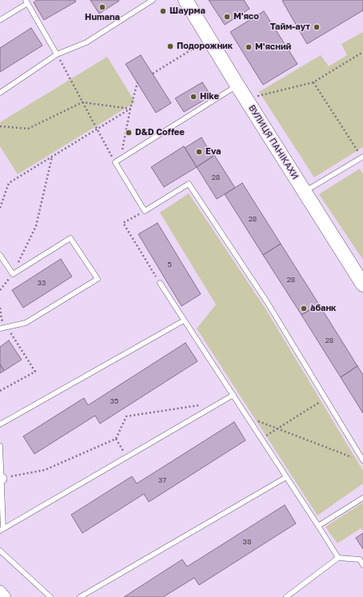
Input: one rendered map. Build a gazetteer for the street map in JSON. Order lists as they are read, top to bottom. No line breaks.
{"streets":{"street":["ВУЛИЦЯ ПАНІКАХИ"]},"places":["Humana","Шаурма","М'ясо","Тайм-аут","Подорожник","М'ясний","Hike","D&D Coffee","Eva","а̀банк"],"house_numbers":["28","28","5","28","33","28","35","37","38"]}
